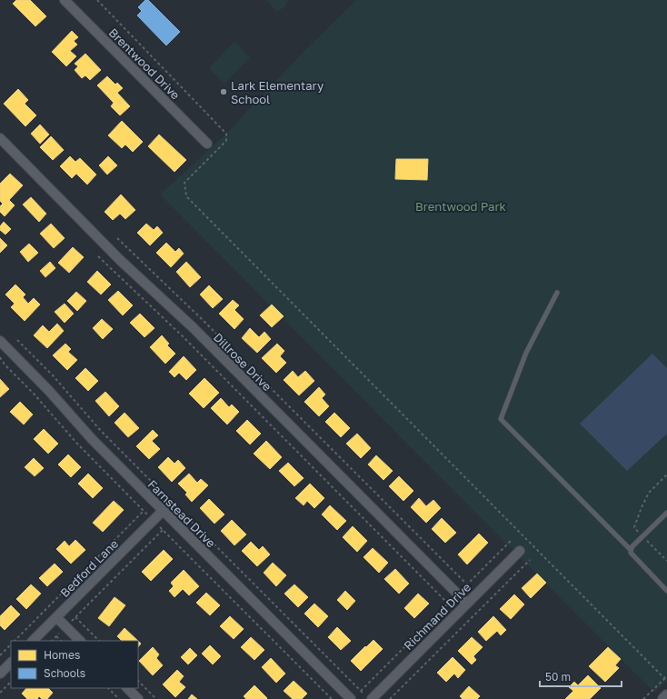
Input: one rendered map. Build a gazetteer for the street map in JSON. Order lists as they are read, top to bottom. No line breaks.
{"streets":{"street":["Brentwood Drive","Dillrose Drive","Farnstead Drive","Bedford Lane","Richmand Drive"]},"crossings":[["Dillrose Drive","Richmand Drive"],["Farnstead Drive","Bedford Lane"]],"parks":["Brentwood Park"],"places":["Lark Elementary School"],"legend":["Homes","Schools"],"scale_bar":"50 m"}
